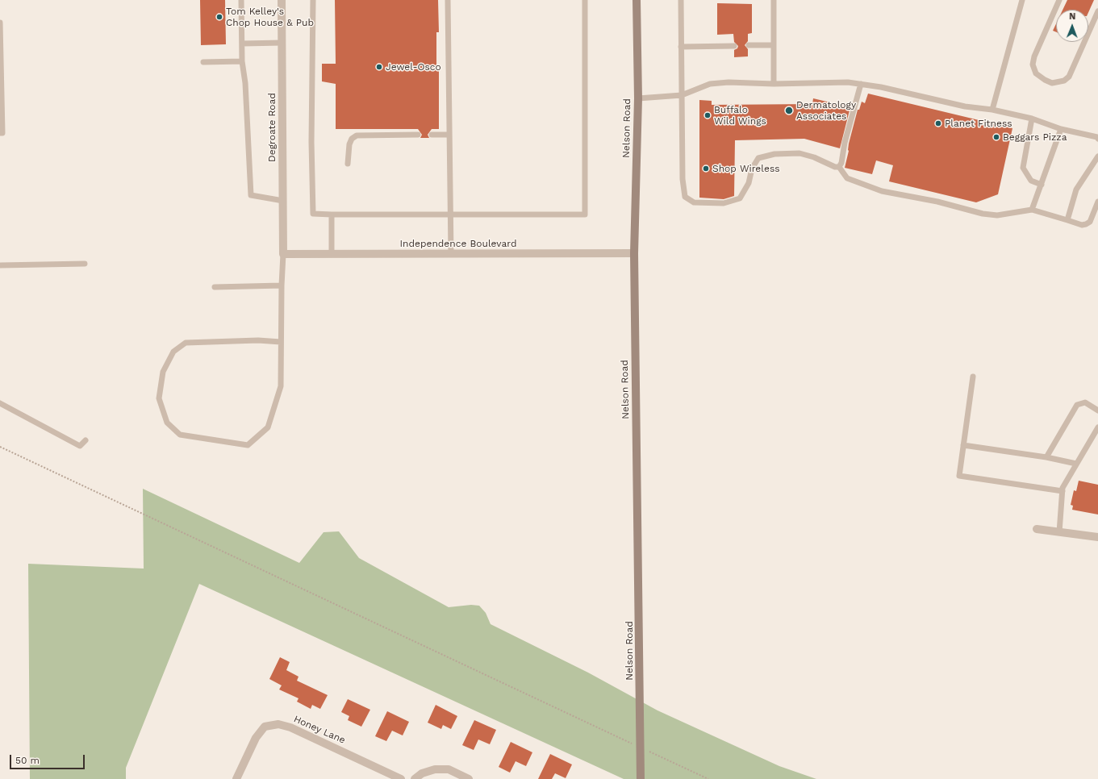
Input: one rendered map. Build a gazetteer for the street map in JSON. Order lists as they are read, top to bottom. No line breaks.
{"streets":{"street":["Degroate Road","Nelson Road","Independence Boulevard","Honey Lane"]},"crossings":[["Degroate Road","Independence Boulevard"],["Nelson Road","Independence Boulevard"]],"places":["Tom Kelley's Chop House & Pub","Jewel-Osco","Dermatology Associates","Buffalo Wild Wings","Planet Fitness","Beggars Pizza","Shop Wireless"],"scale_bar":"50 m","north":"top"}
